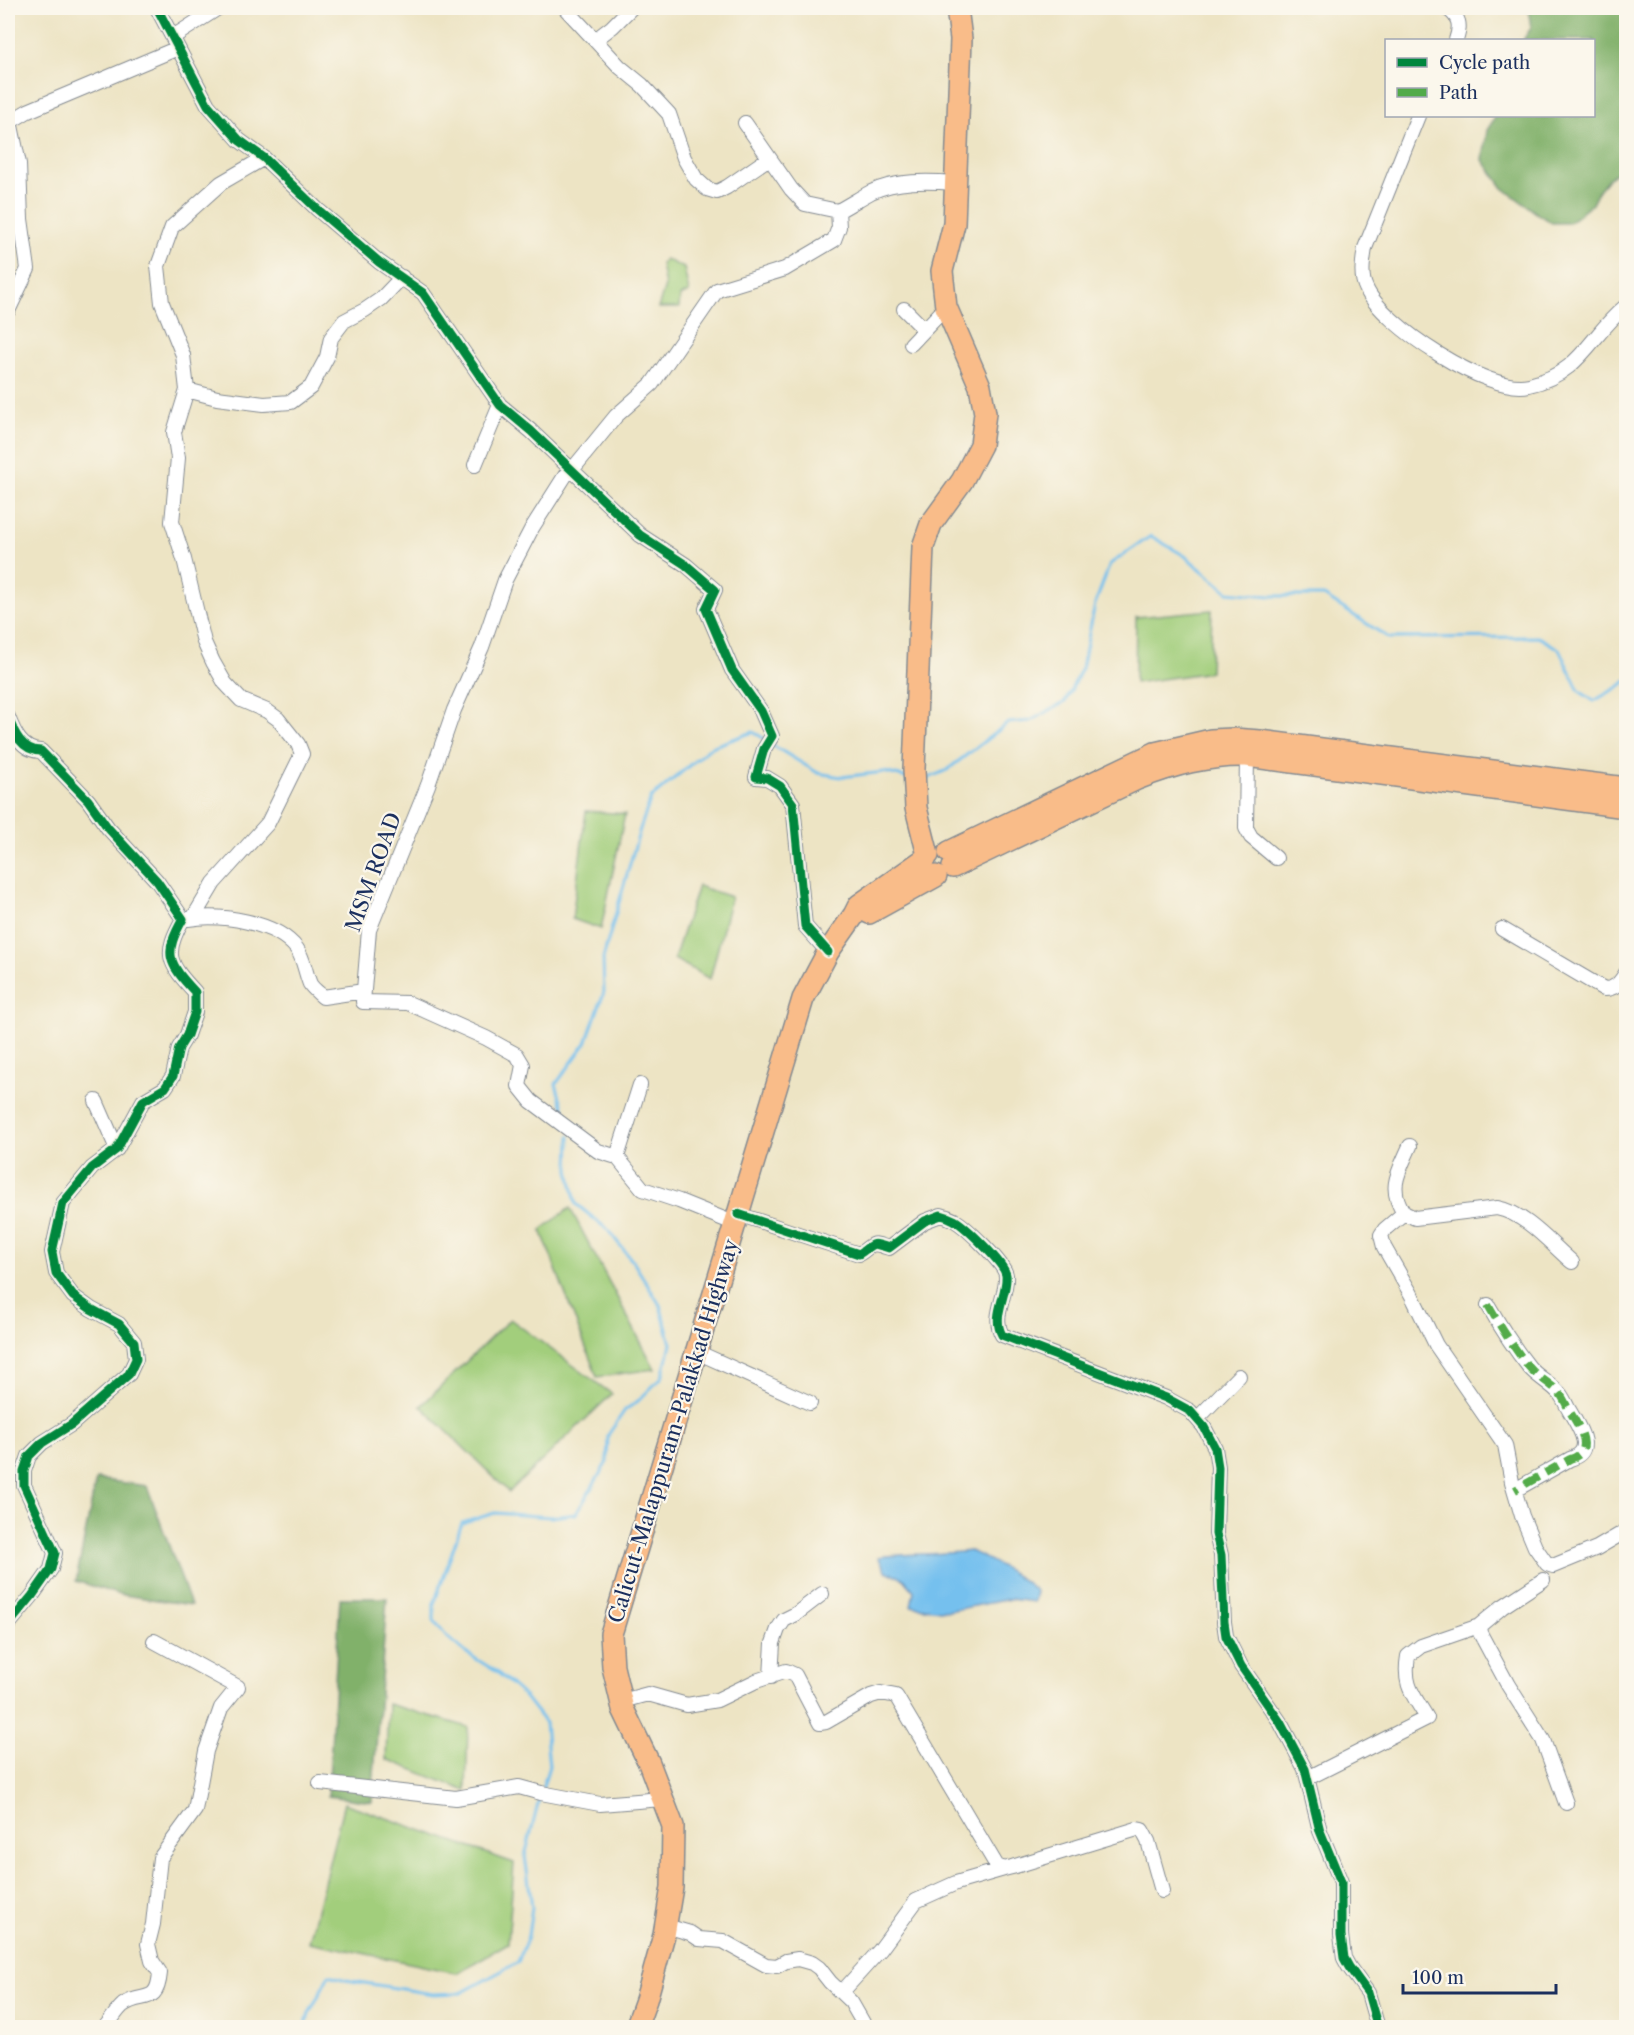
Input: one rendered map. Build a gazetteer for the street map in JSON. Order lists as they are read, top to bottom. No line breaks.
{"streets":{"highway":["Calicut-Malappuram-Palakkad Highway"],"street":["MSM ROAD"]},"legend":["Cycle path","Path"],"scale_bar":"100 m"}
